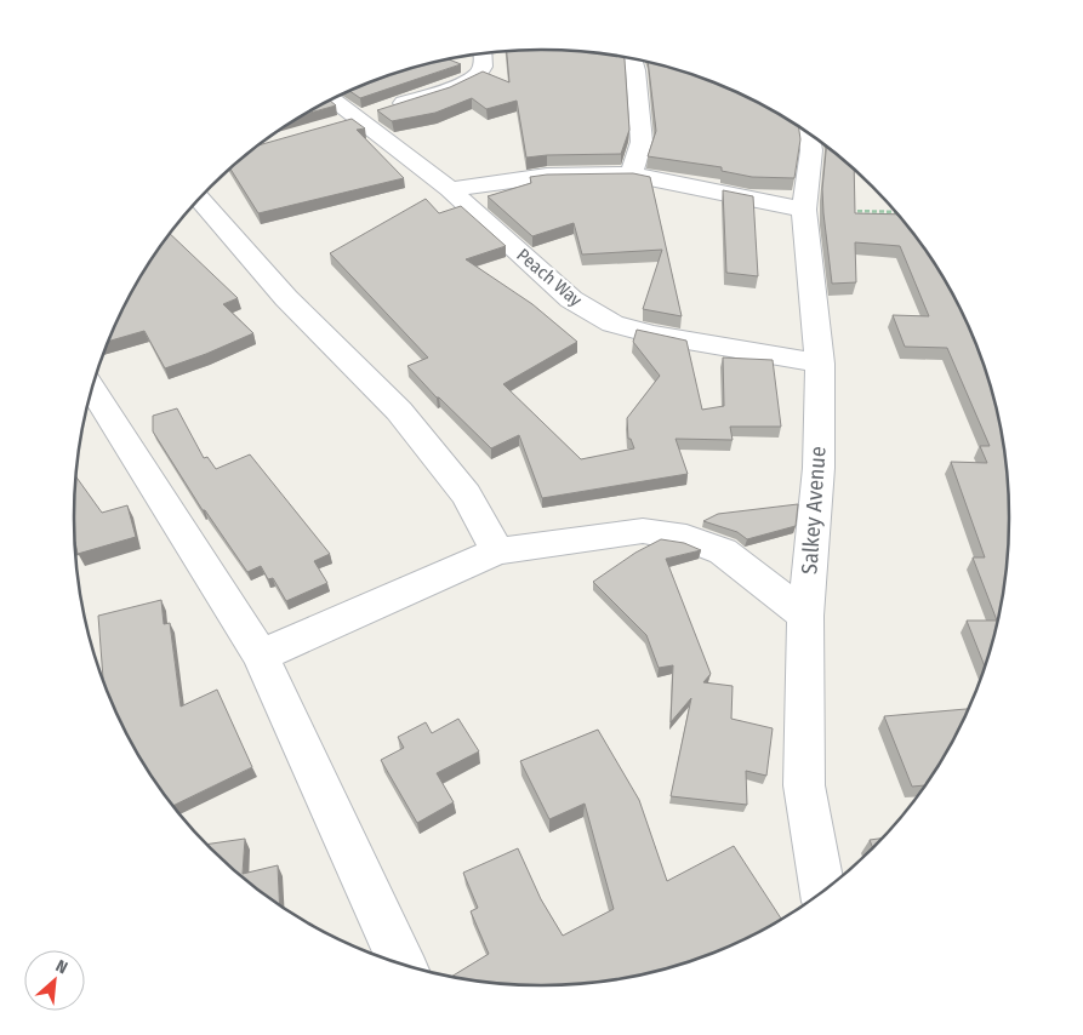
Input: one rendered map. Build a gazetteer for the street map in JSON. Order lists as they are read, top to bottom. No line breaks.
{"streets":{"street":["Peach Way","Salkey Avenue"]},"crossings":[["Peach Way","Salkey Avenue"]],"north":"top right"}
